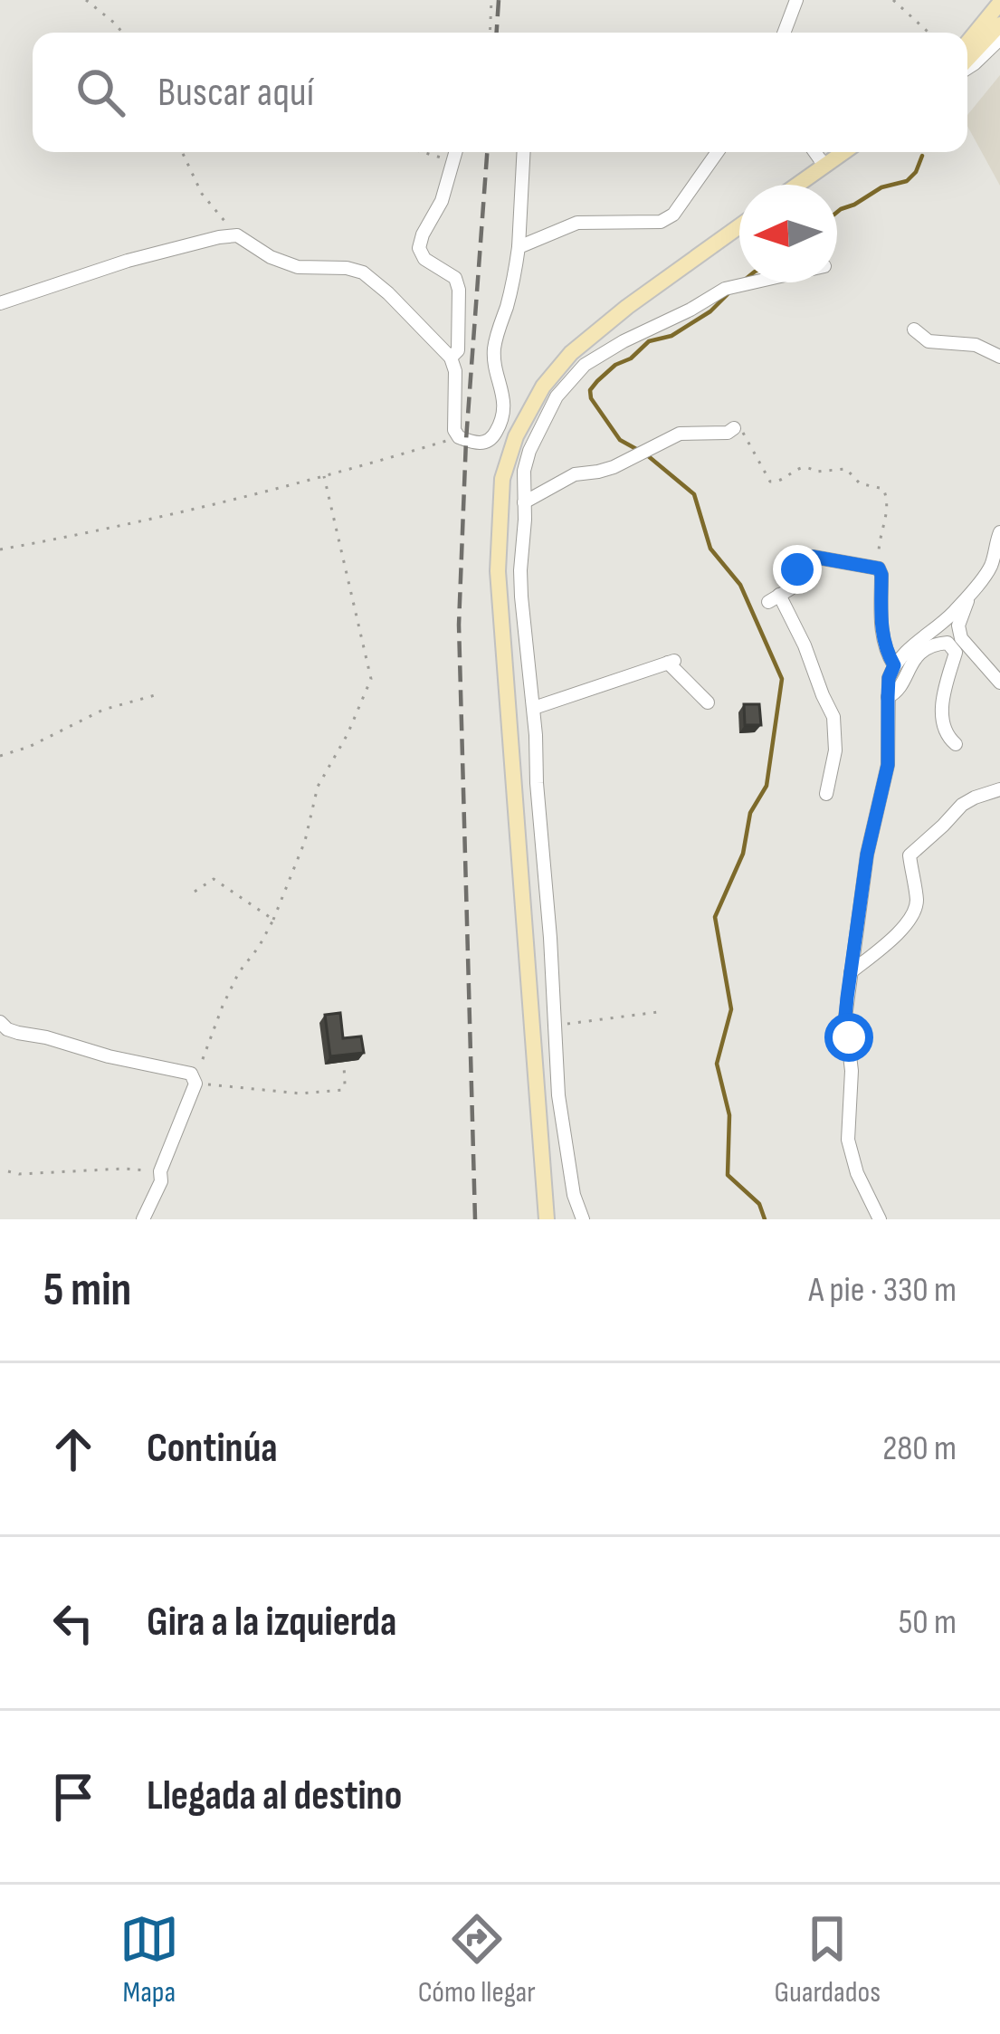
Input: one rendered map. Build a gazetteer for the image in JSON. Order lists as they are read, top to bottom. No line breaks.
{"north":"left","page":{"search":"Buscar aquí","heading":["5 min","A pie · 330 m"],"list":[["Continúa","280 m"],["Gira a la izquierda","50 m"],"Llegada al destino"],"nav":["Mapa","Cómo llegar","Guardados"]}}
